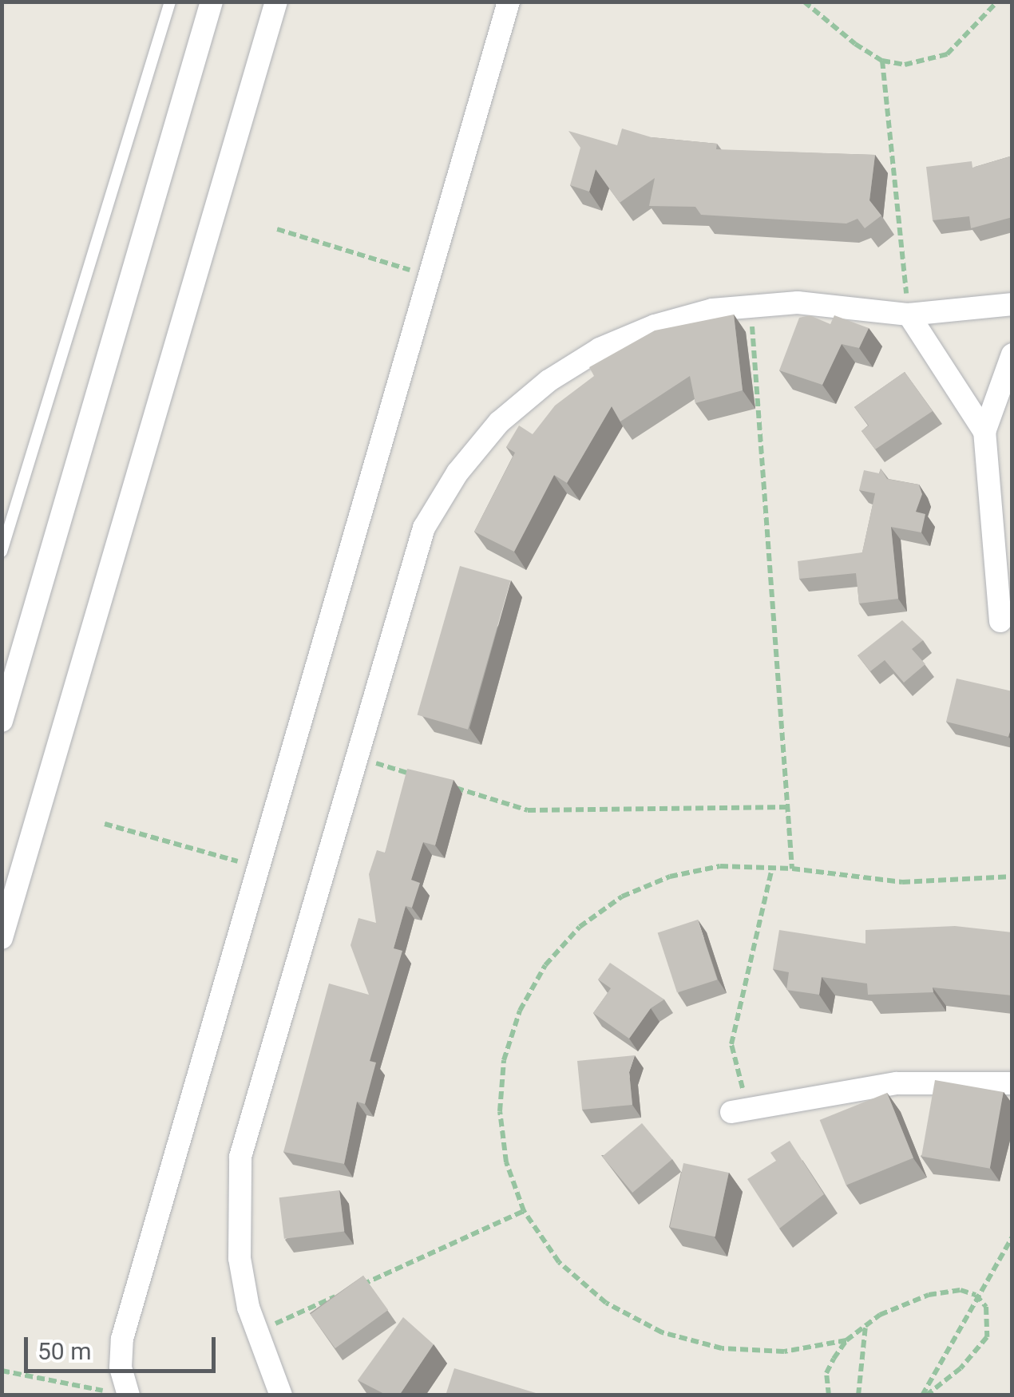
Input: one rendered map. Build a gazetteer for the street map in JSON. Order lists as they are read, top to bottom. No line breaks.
{"scale_bar":"50 m"}
